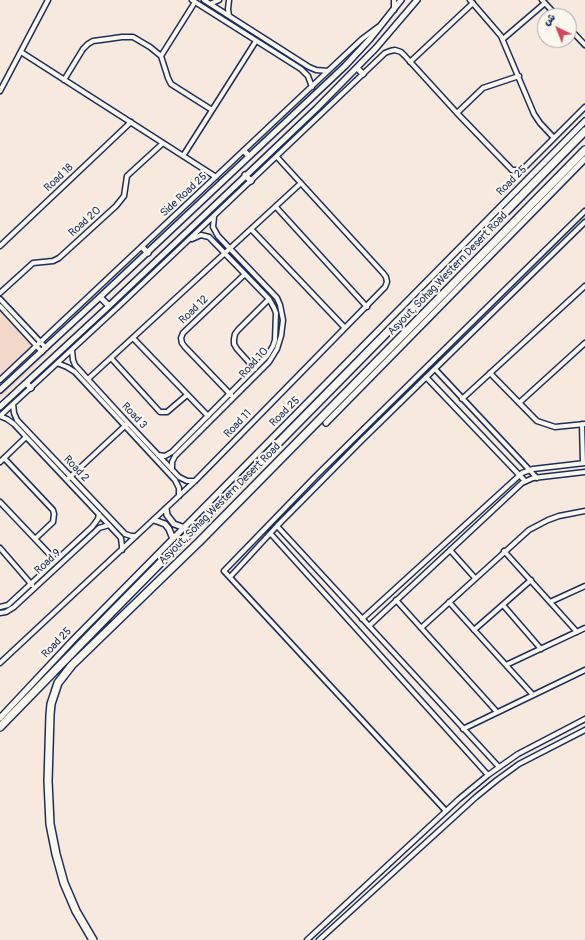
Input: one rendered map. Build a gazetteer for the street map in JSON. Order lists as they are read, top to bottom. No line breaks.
{"streets":{"main road":["Asyout, Sohag Western Desert Road"],"street":["Road 18","Road 25","Side Road 25","Road 20","Road 12","Road 10","Road 3","Road 11","Road 2","Road 9"]},"crossings":[["Road 25","Asyout, Sohag Western Desert Road"],["Road 12","Road 10"],["Road 10","Road 3"],["Road 3","Road 11"],["Road 11","Road 2"],["Road 2","Road 9"]],"north":"top left"}
